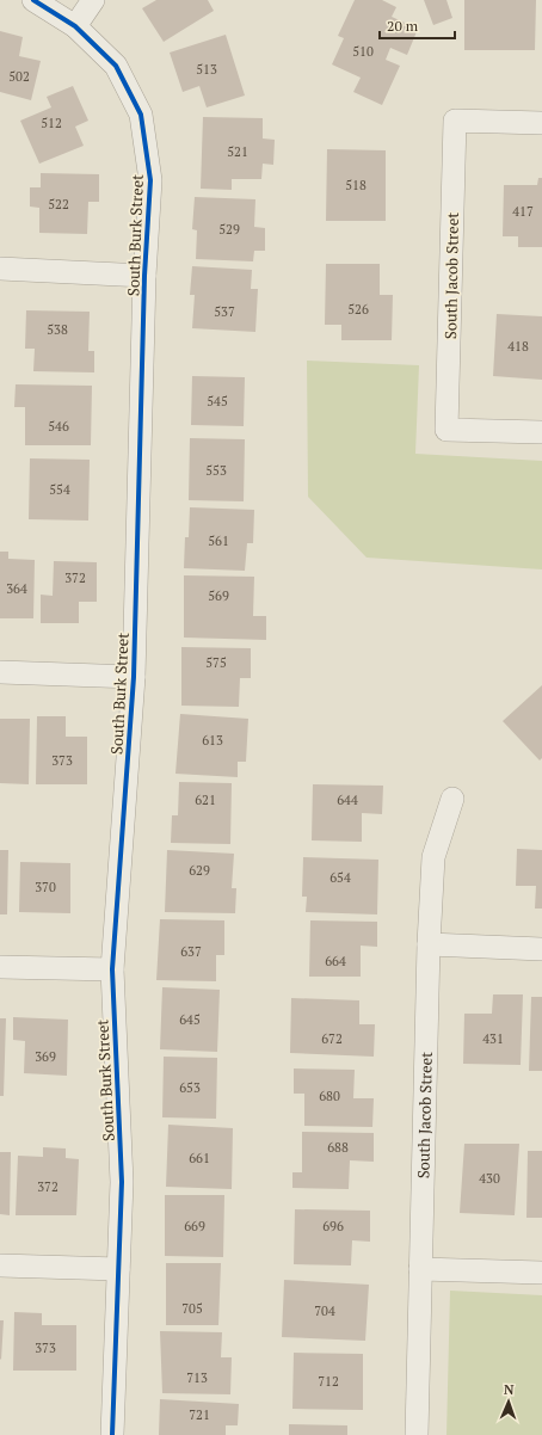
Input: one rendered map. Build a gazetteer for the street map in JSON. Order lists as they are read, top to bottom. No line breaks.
{"streets":{"street":["South Burk Street","South Jacob Street"]},"house_numbers":["510","513","502","512","521","518","522","417","529","526","537","538","418","545","546","553","554","561","372","364","569","575","613","373","621","644","629","654","370","637","664","645","672","431","369","653","680","688","661","430","372","669","696","705","704","373","713","712","721"],"scale_bar":"20 m","north":"top"}
